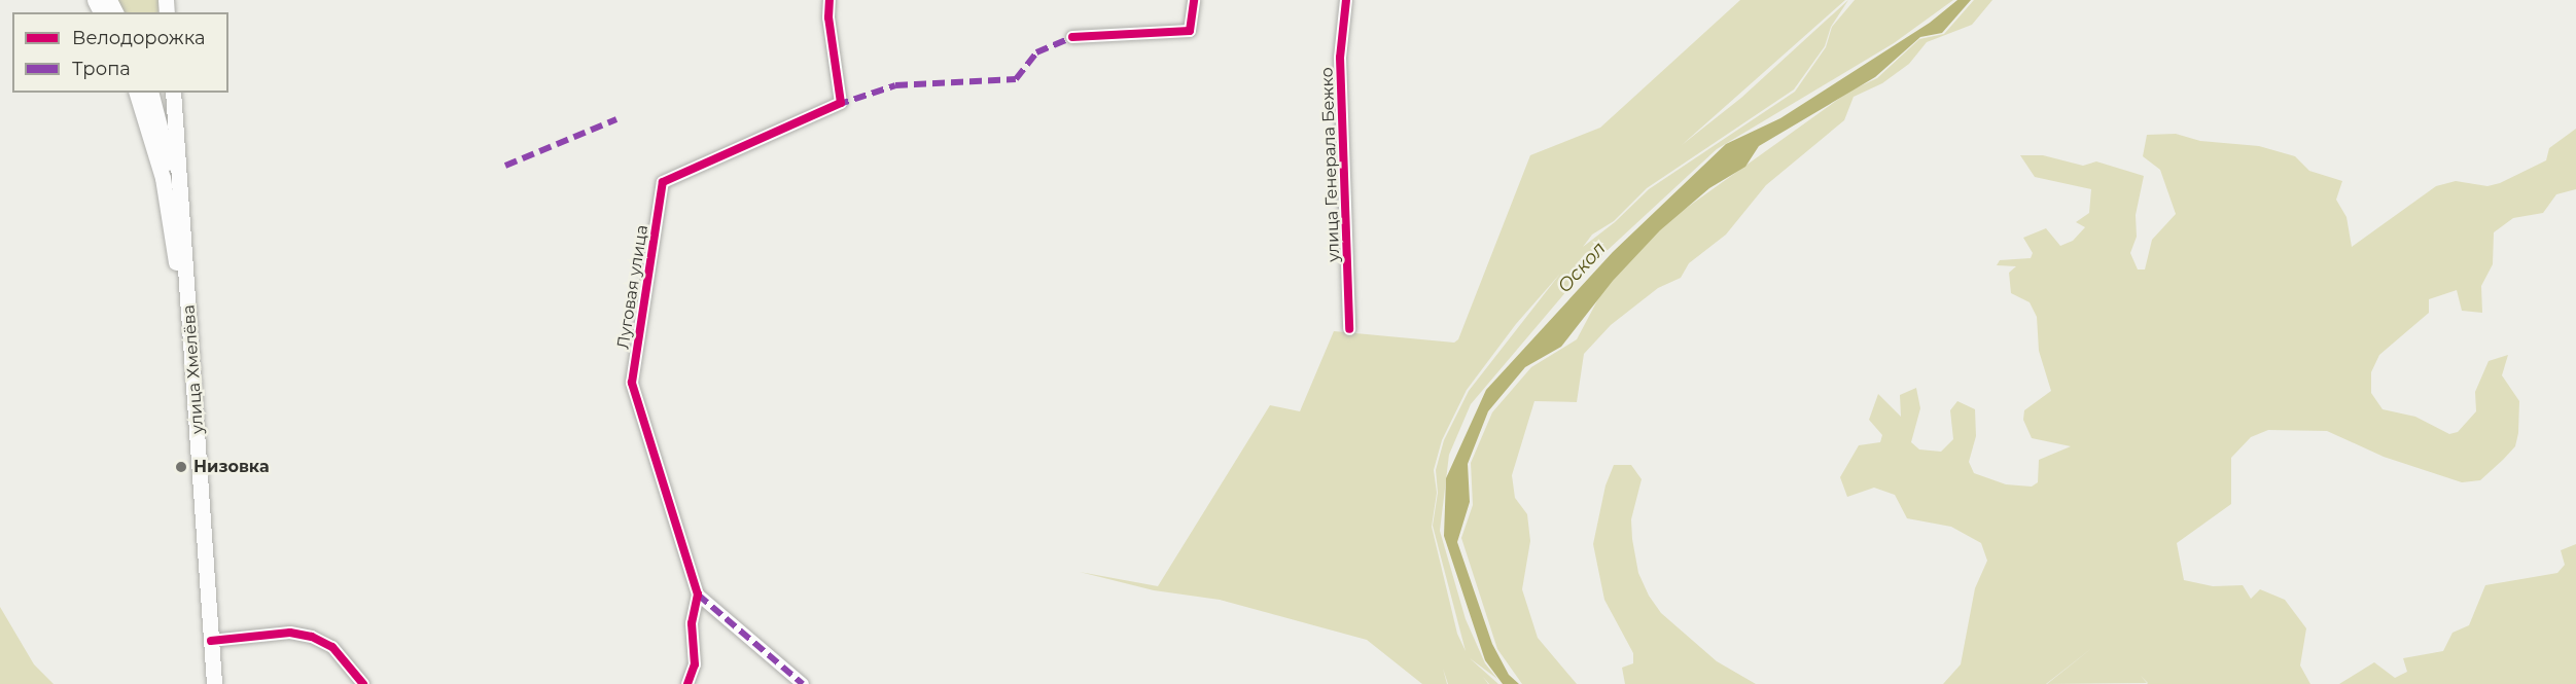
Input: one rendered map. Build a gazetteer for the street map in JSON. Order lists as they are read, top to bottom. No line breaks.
{"streets":{"main road":["улица Хмелёва"],"street":["улица Генерала Бежко","Луговая улица"]},"water":["Оскол"],"places":["Низовка"],"legend":["Велодорожка","Тропа"]}
